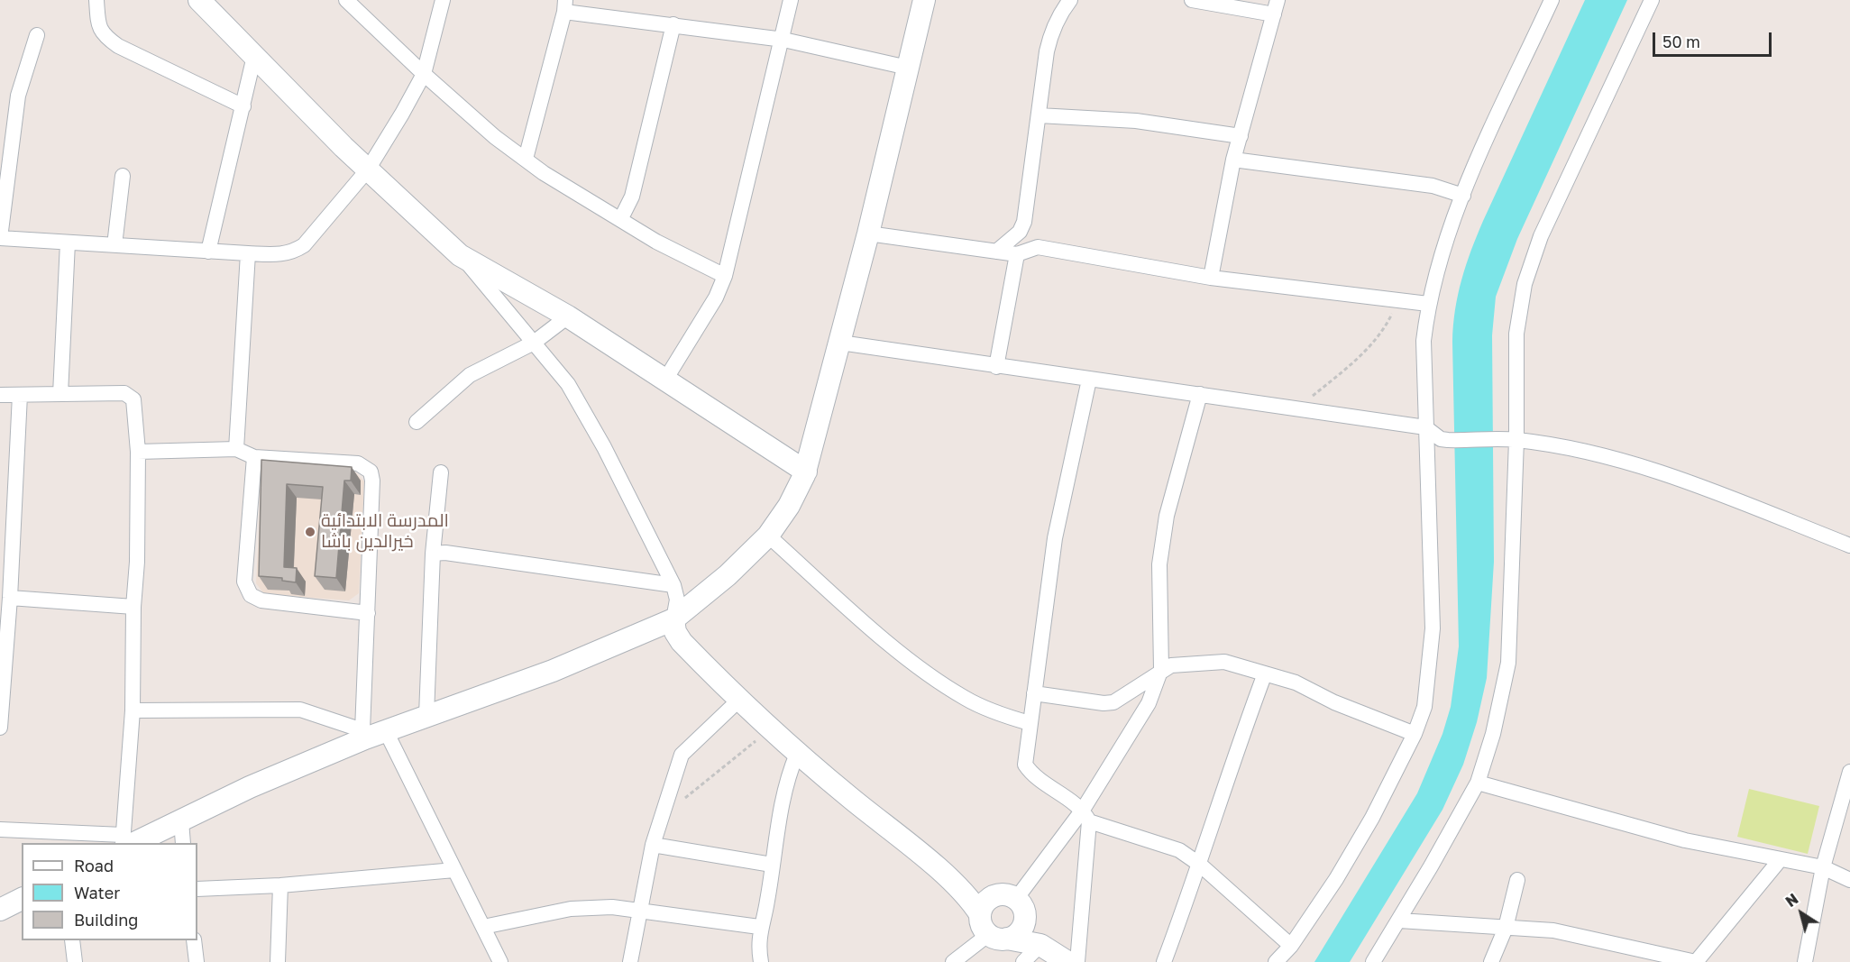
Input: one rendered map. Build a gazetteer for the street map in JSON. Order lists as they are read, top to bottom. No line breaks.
{"places":["المدرسة الابتدائية خيرالدين باشا"],"legend":["Road","Water","Building"],"scale_bar":"50 m","north":"top left"}
